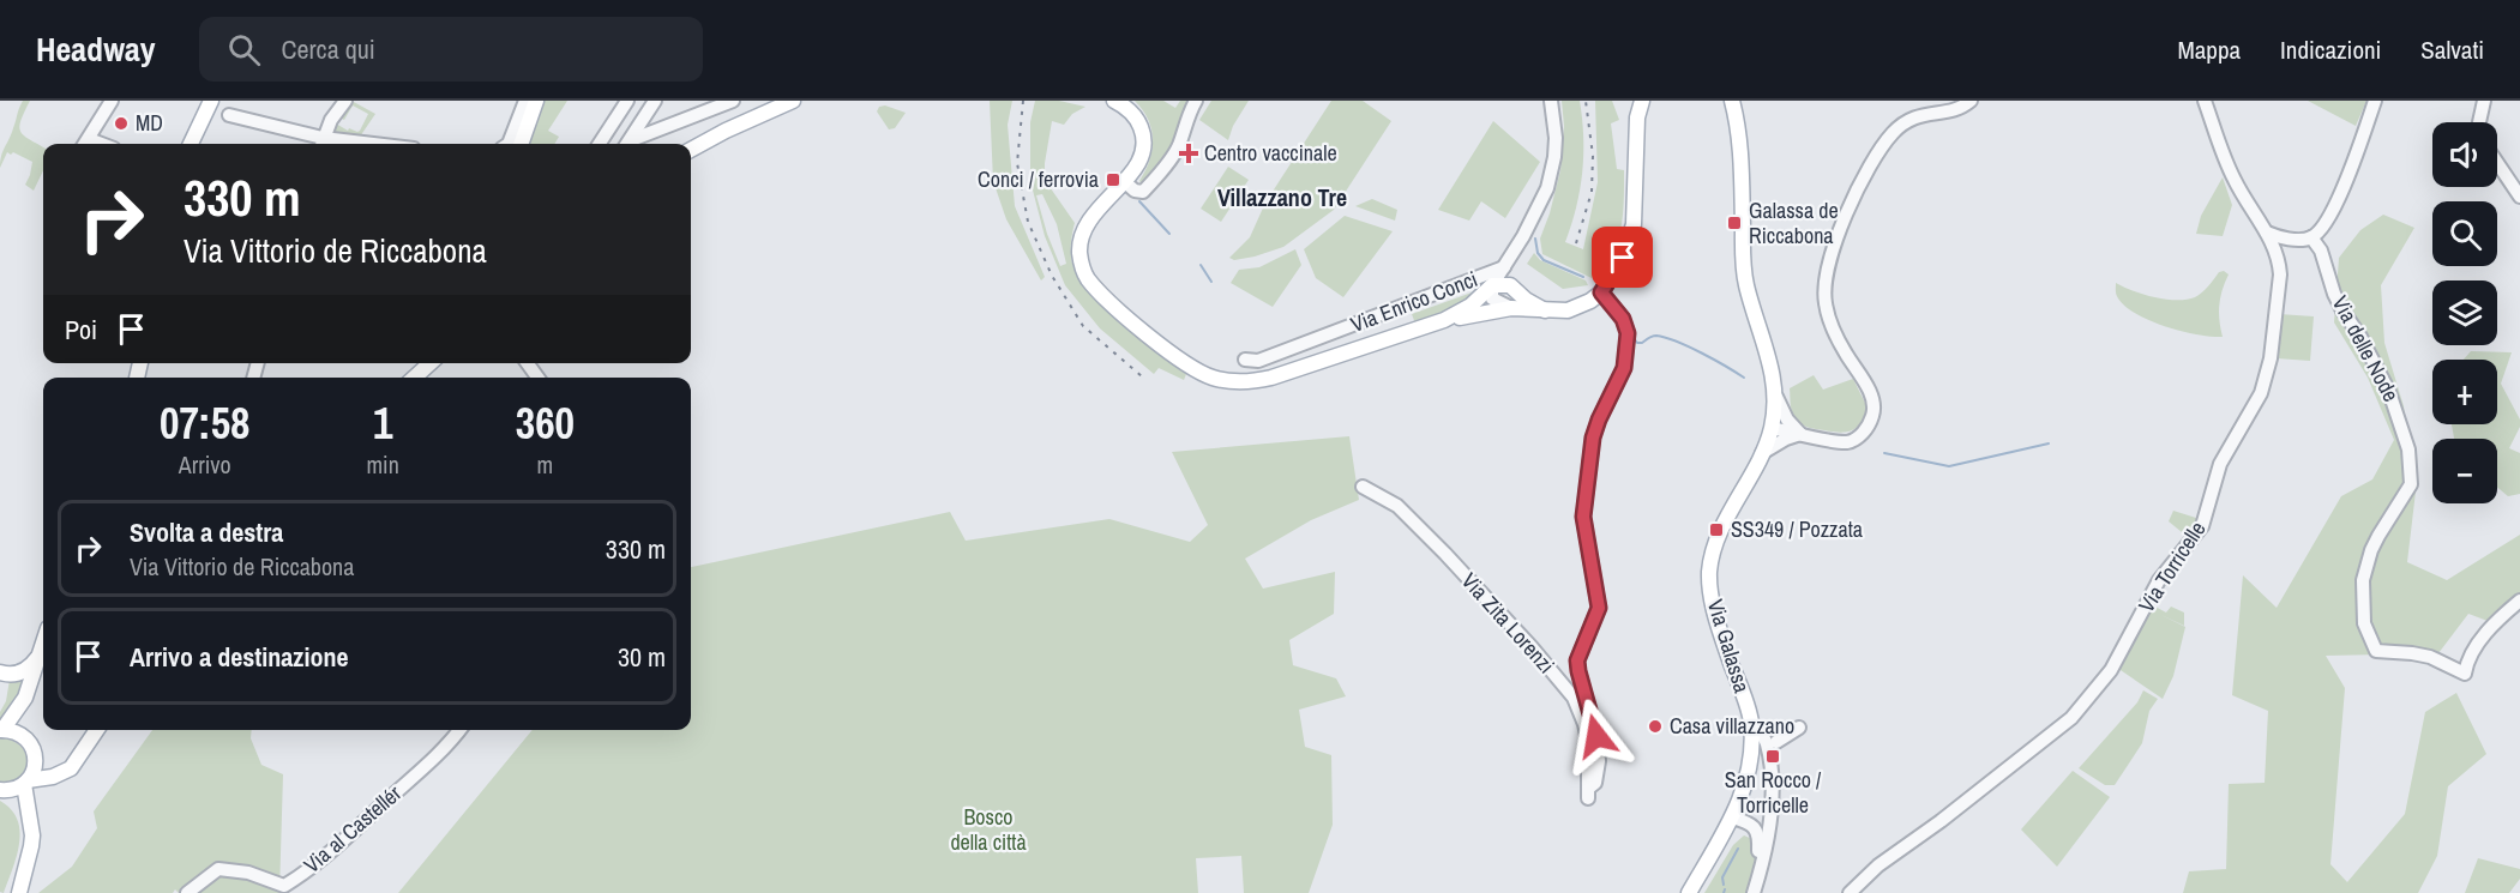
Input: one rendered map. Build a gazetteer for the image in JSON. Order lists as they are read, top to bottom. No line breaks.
{"streets":{"main road":["Via Enrico Conci","Via Galassa"],"street":["Via delle Node","Via Torricelle","Via Zita Lorenzi","Via al Castellér"]},"districts":["Villazzano Tre"],"parks":["Bosco della città"],"places":{"other":["MD","Casa villazzano"],"health":["Centro vaccinale"],"transit":["Conci / ferrovia","Galassa de Riccabona","SS349 / Pozzata","San Rocco / Torricelle"]},"page":{"header":"Headway","search":"Cerca qui","nav":["Mappa","Indicazioni","Salvati"],"map_buttons":["+","−"],"turn":["330 m","Via Vittorio de Riccabona"],"then":"Poi","eta":["07:58","Arrivo","1","min","360","m"],"list":[{"name":"Svolta a destra","note":"Via Vittorio de Riccabona","value":"330 m"},{"name":"Arrivo a destinazione","value":"30 m"}]}}
